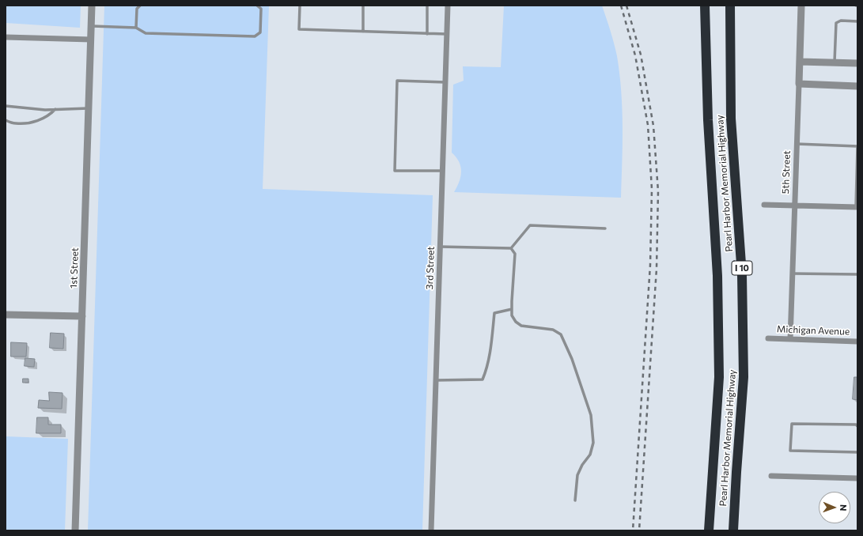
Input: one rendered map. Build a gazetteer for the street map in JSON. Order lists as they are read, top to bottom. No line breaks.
{"streets":{"highway":["Pearl Harbor Memorial Highway","I 10"],"street":["5th Street","1st Street","3rd Street","Michigan Avenue"]},"crossings":[["5th Street","Michigan Avenue"]],"north":"right"}
